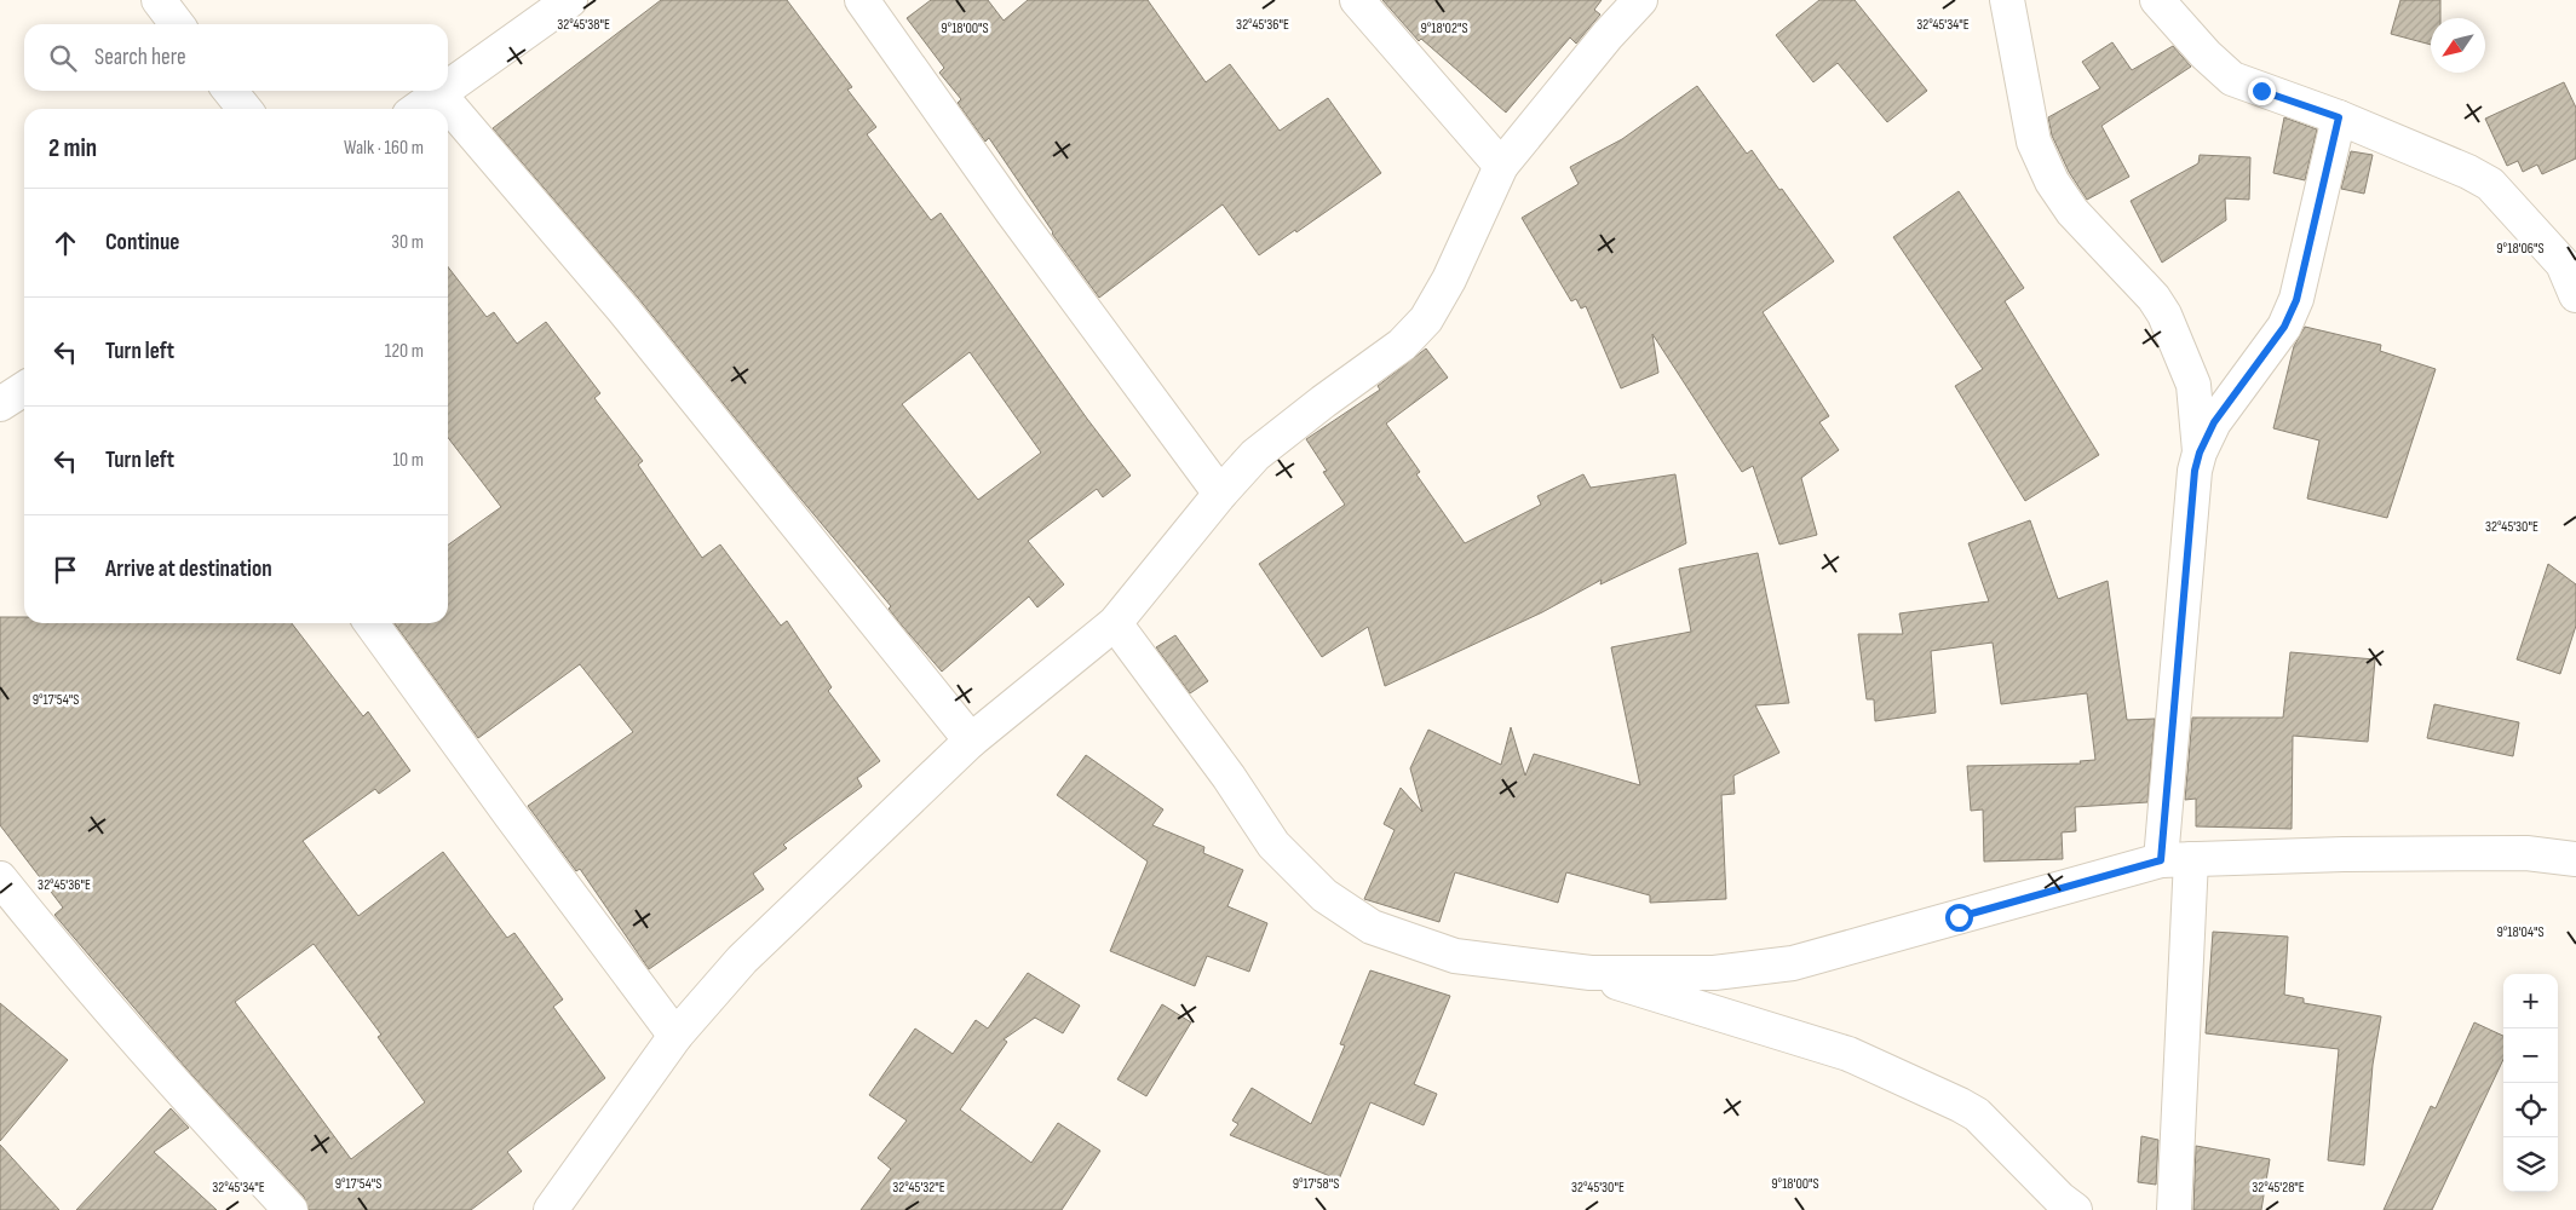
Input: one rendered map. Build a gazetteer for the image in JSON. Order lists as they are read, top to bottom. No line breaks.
{"north":"bottom left","page":{"search":"Search here","heading":["2 min","Walk · 160 m"],"list":[["Continue","30 m"],["Turn left","120 m"],["Turn left","10 m"],"Arrive at destination"],"map_buttons":["+","−"]},"coordinates":["32°45'38\"E","32°45'36\"E","32°45'34\"E","9°18'00\"S","9°18'02\"S","9°18'06\"S","32°45'30\"E","9°17'54\"S","9°18'04\"S","9°17'58\"S","32°45'32\"E","32°45'28\"E"]}
